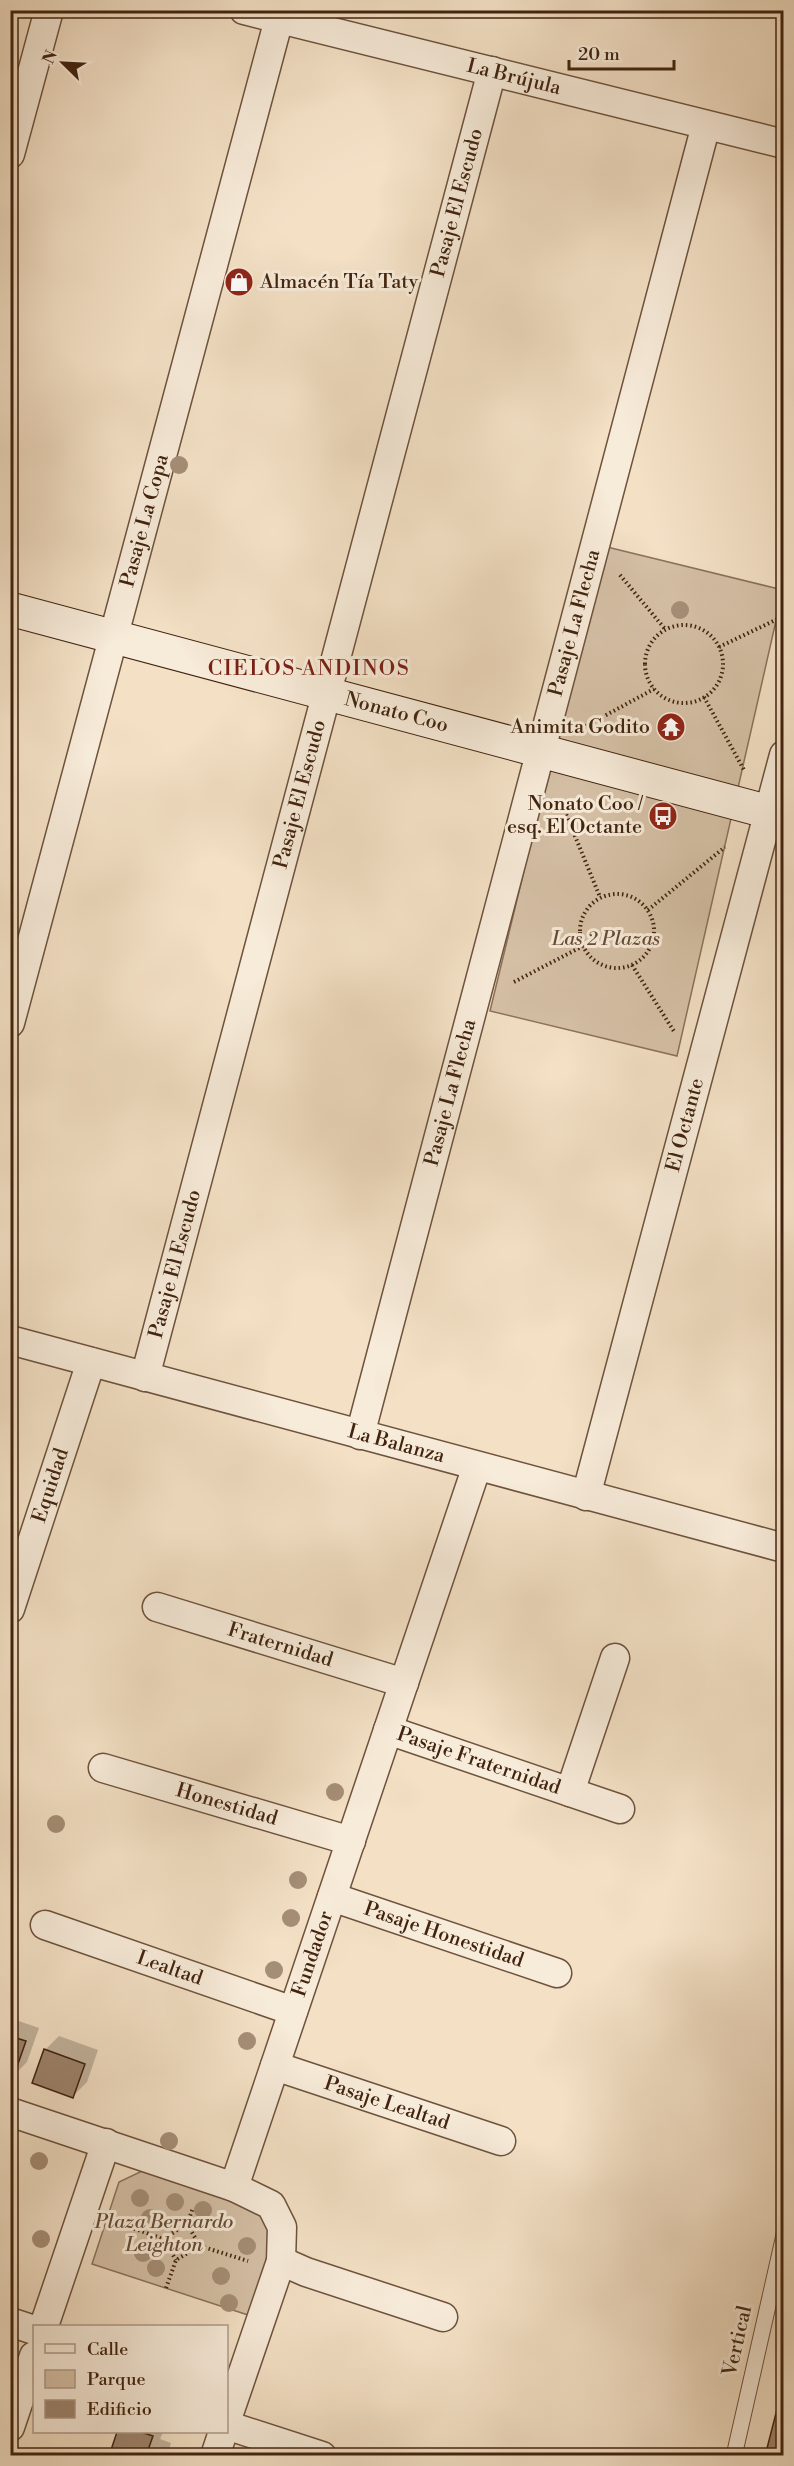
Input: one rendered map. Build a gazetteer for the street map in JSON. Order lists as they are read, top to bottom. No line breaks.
{"streets":{"main road":["Nonato Coo"],"street":["La Brújula","Pasaje El Escudo","Pasaje La Copa","Pasaje La Flecha","El Octante","La Balanza","Equidad","Fraternidad","Pasaje Fraternidad","Honestidad","Pasaje Honestidad","Fundador","Lealtad","Pasaje Lealtad"],"lane":["Vertical"]},"crossings":[["La Brújula","Pasaje El Escudo"],["La Brújula","Pasaje La Copa"],["La Brújula","Pasaje La Flecha"],["Pasaje El Escudo","Nonato Coo"],["Pasaje El Escudo","La Balanza"],["Pasaje La Copa","Nonato Coo"],["Pasaje La Flecha","Nonato Coo"],["Pasaje La Flecha","La Balanza"],["Nonato Coo","El Octante"],["El Octante","La Balanza"],["La Balanza","Equidad"],["La Balanza","Fundador"],["Fraternidad","Fundador"],["Pasaje Fraternidad","Fundador"],["Honestidad","Fundador"],["Pasaje Honestidad","Fundador"],["Fundador","Lealtad"],["Fundador","Pasaje Lealtad"]],"districts":["CIELOS ANDINOS"],"parks":["Las 2 Plazas","Plaza Bernardo Leighton"],"places":{"shop":["Almacén Tía Taty"],"temple":["Animita Godito"],"bus stop":["Nonato Coo / esq. El Octante"]},"legend":["Calle","Parque","Edificio"],"scale_bar":"20 m","north":"top left"}
